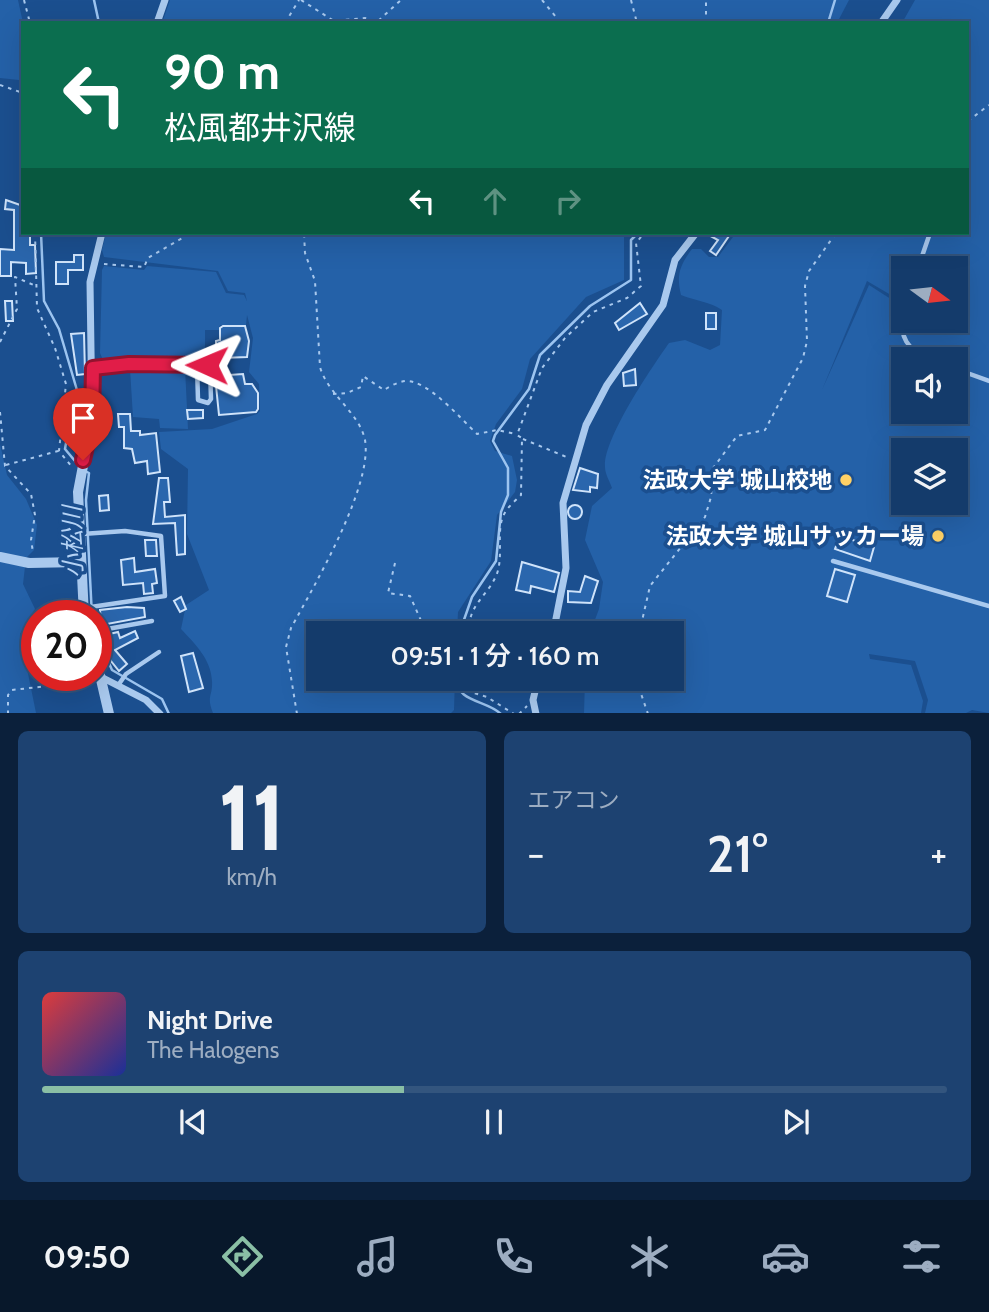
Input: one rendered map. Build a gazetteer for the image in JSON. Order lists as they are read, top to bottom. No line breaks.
{"water":["小松川"],"places":["法政大学 城山校地","法政大学 城山サッカー場"],"north":"right","page":{"turn":["90 m","松風都井沢線"],"limit":"20","trip":"09:51 · 1 分 · 160 m","tile":[["11","km/h"],"エアコン"],"heat":["−","21°","+"],"song":["Night Drive","The Halogens"],"tabs":"09:50"}}
